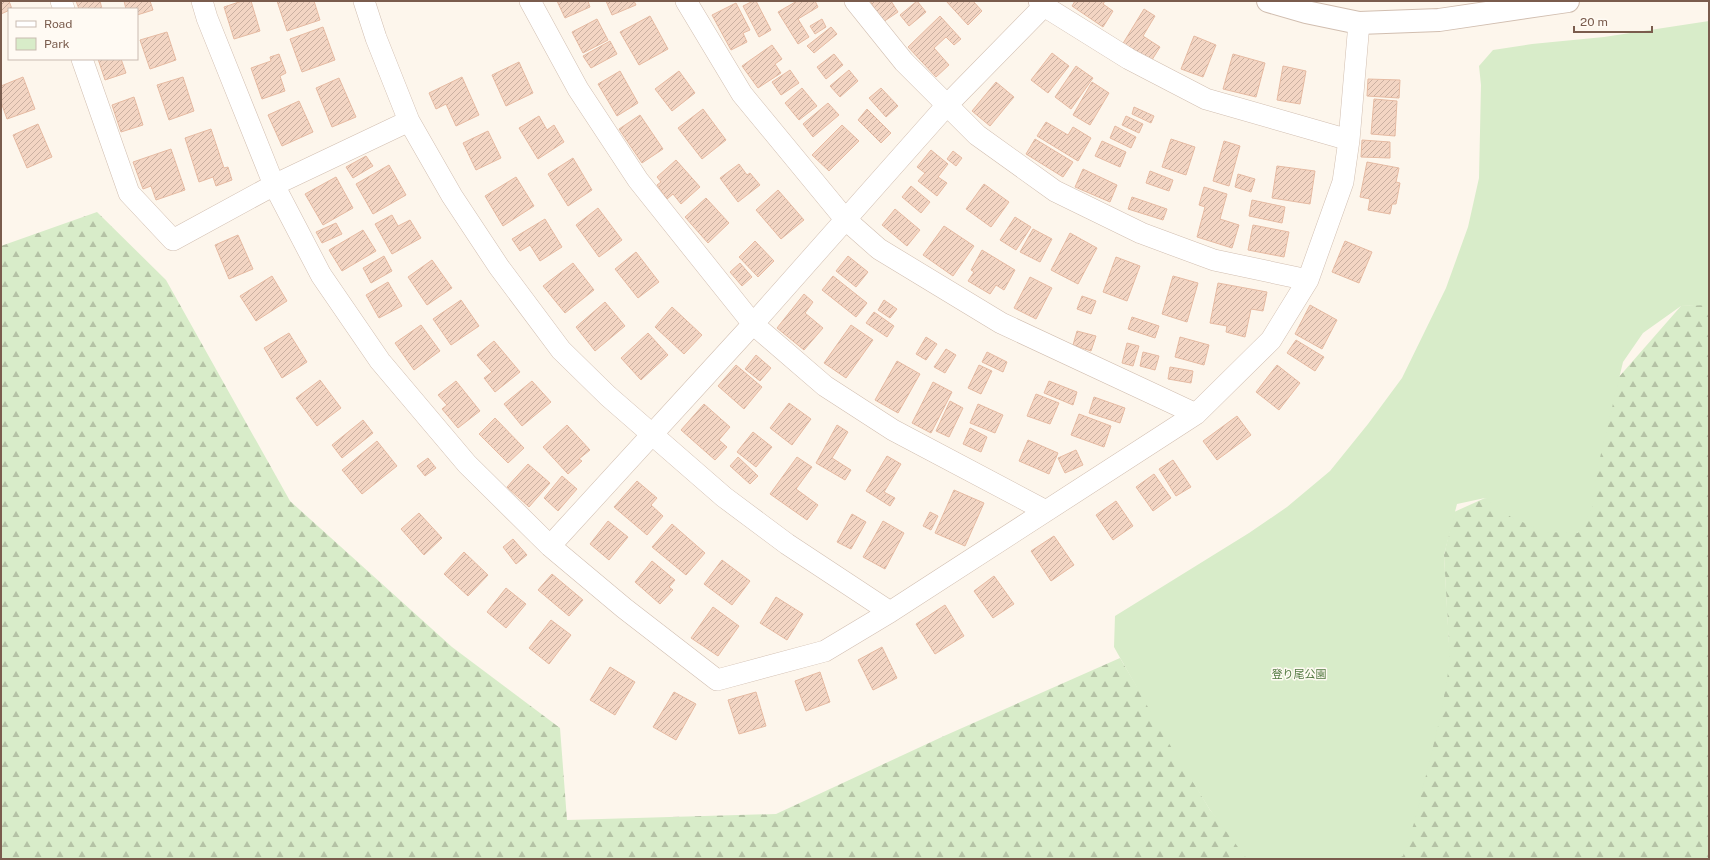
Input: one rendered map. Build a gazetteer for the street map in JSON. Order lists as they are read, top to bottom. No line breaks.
{"parks":["登り尾公園"],"legend":["Road","Park"],"scale_bar":"20 m"}
